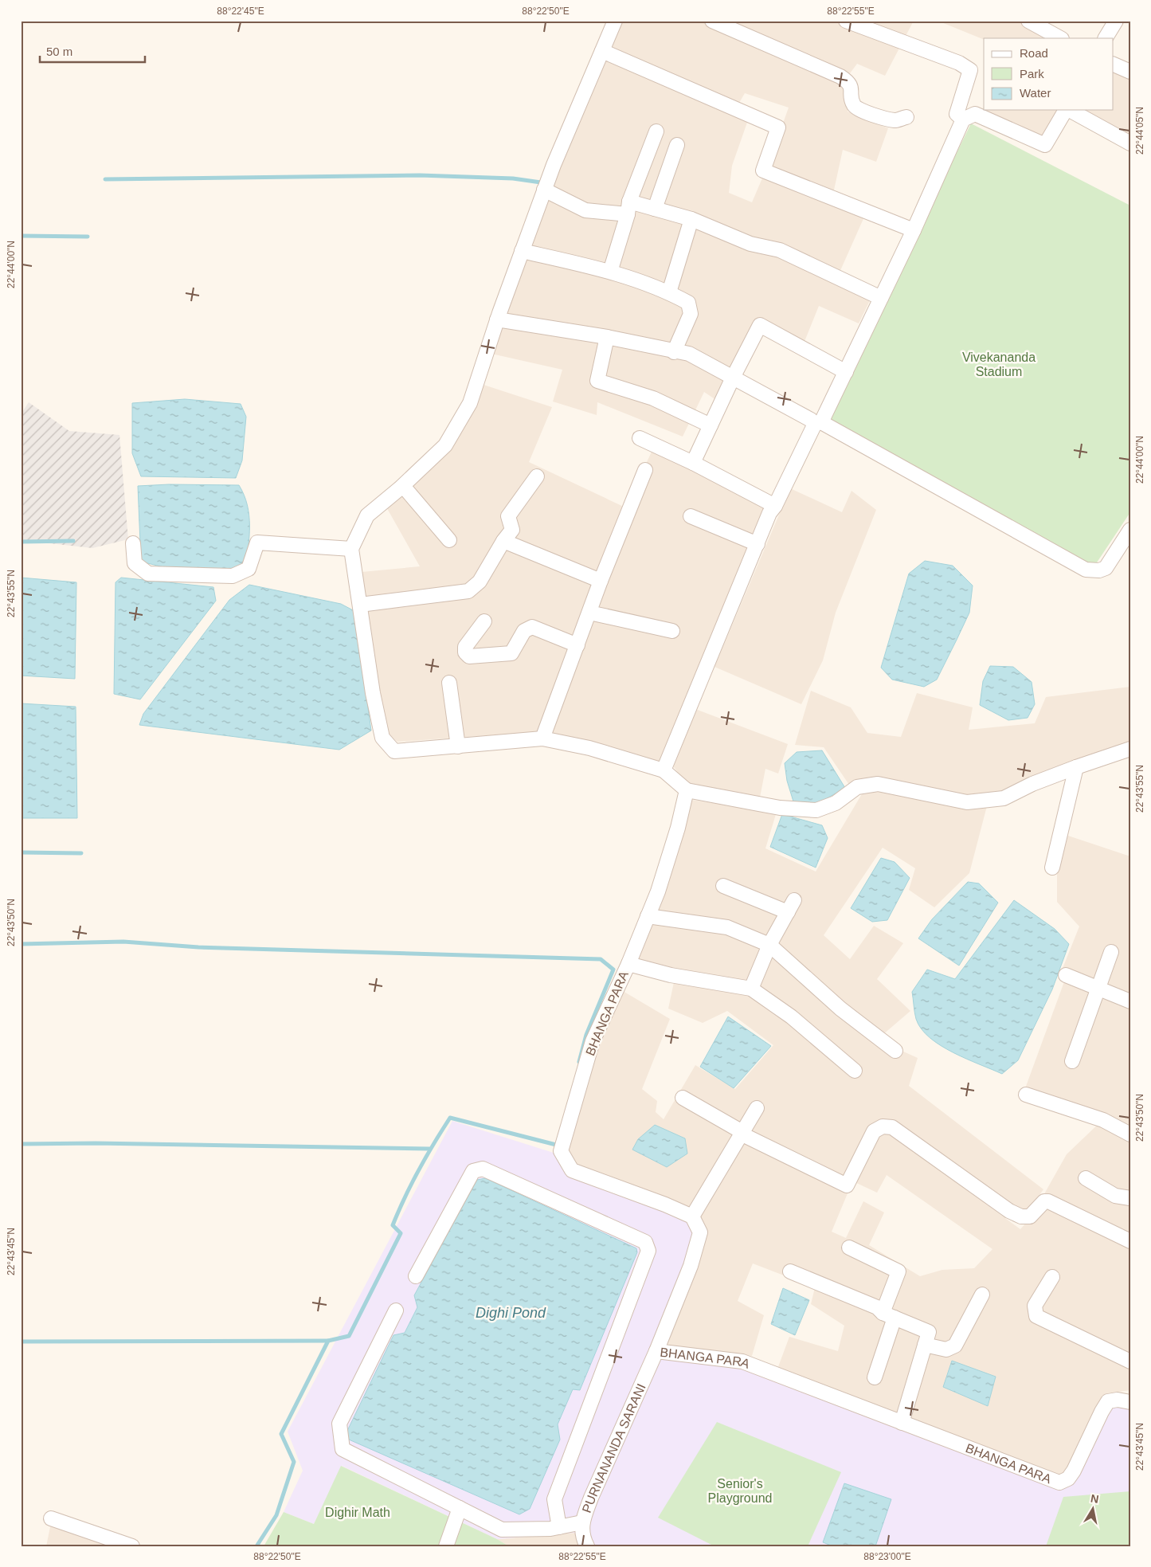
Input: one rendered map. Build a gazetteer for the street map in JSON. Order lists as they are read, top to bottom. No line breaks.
{"streets":{"street":["BHANGA PARA","PURNANANDA SARANI"]},"crossings":[["BHANGA PARA","PURNANANDA SARANI"]],"water":["Dighi Pond"],"parks":["Vivekananda Stadium","Senior's Playground","Dighir Math"],"legend":["Road","Park","Water"],"scale_bar":"50 m","north":"top","coordinates":["88°22'45\"E","88°22'50\"E","88°22'55\"E","22°44'05\"N","22°44'00\"N","22°43'55\"N","22°43'50\"N","22°43'45\"N","88°23'00\"E"]}
